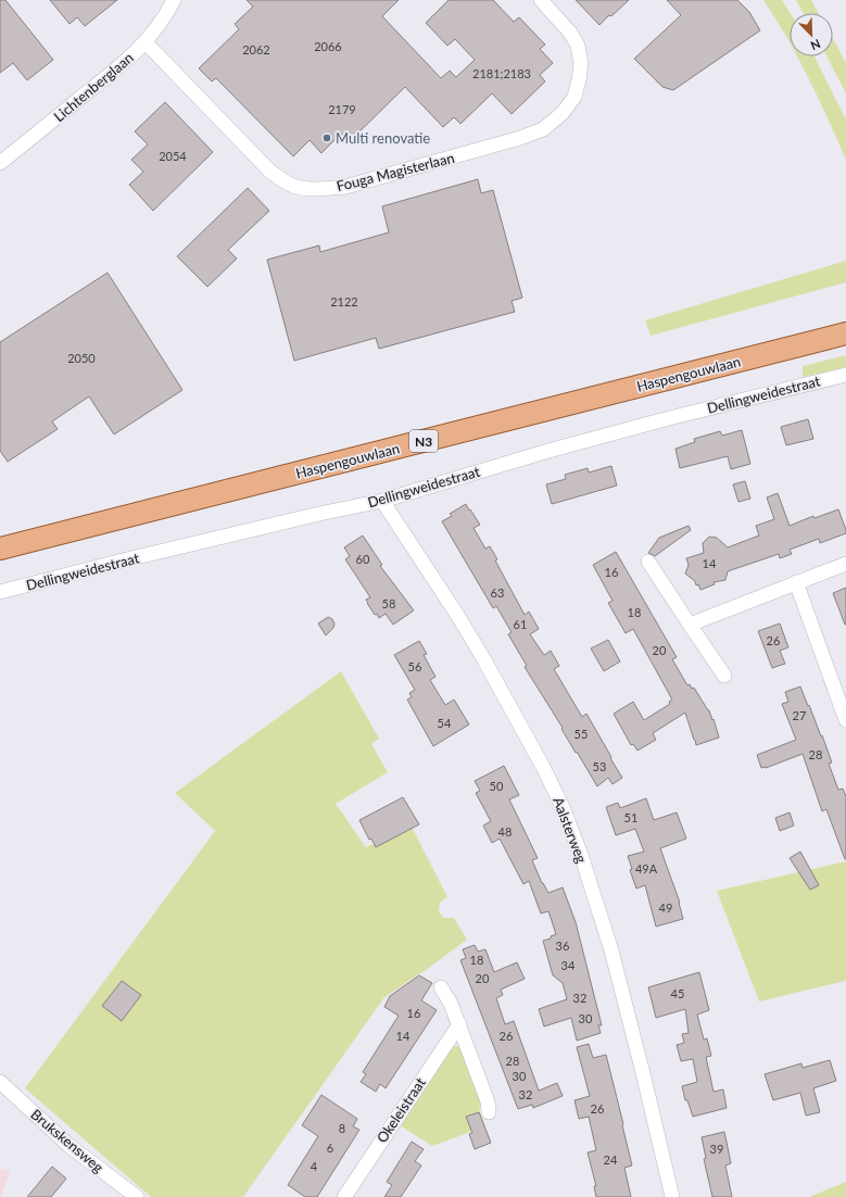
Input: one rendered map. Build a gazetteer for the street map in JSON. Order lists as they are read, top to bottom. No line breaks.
{"streets":{"main road":["Haspengouwlaan","N3"],"street":["Lichtenberglaan","Fouga Magisterlaan","Dellingweidestraat","Aalsterweg","Okeleistraat","Brukskensweg"]},"crossings":[["Lichtenberglaan","Fouga Magisterlaan"],["Dellingweidestraat","Aalsterweg"]],"places":["Multi renovatie"],"house_numbers":["2066","2062","2181;2183","2179","2054","2122","2050","60","14","16","63","58","18","61","26","20","56","27","54","55","28","53","50","51","48","49A","49","36","18","34","20","45","32","16","30","14","26","28","30","32","26","8","6","39","24","4"],"north":"bottom right"}
